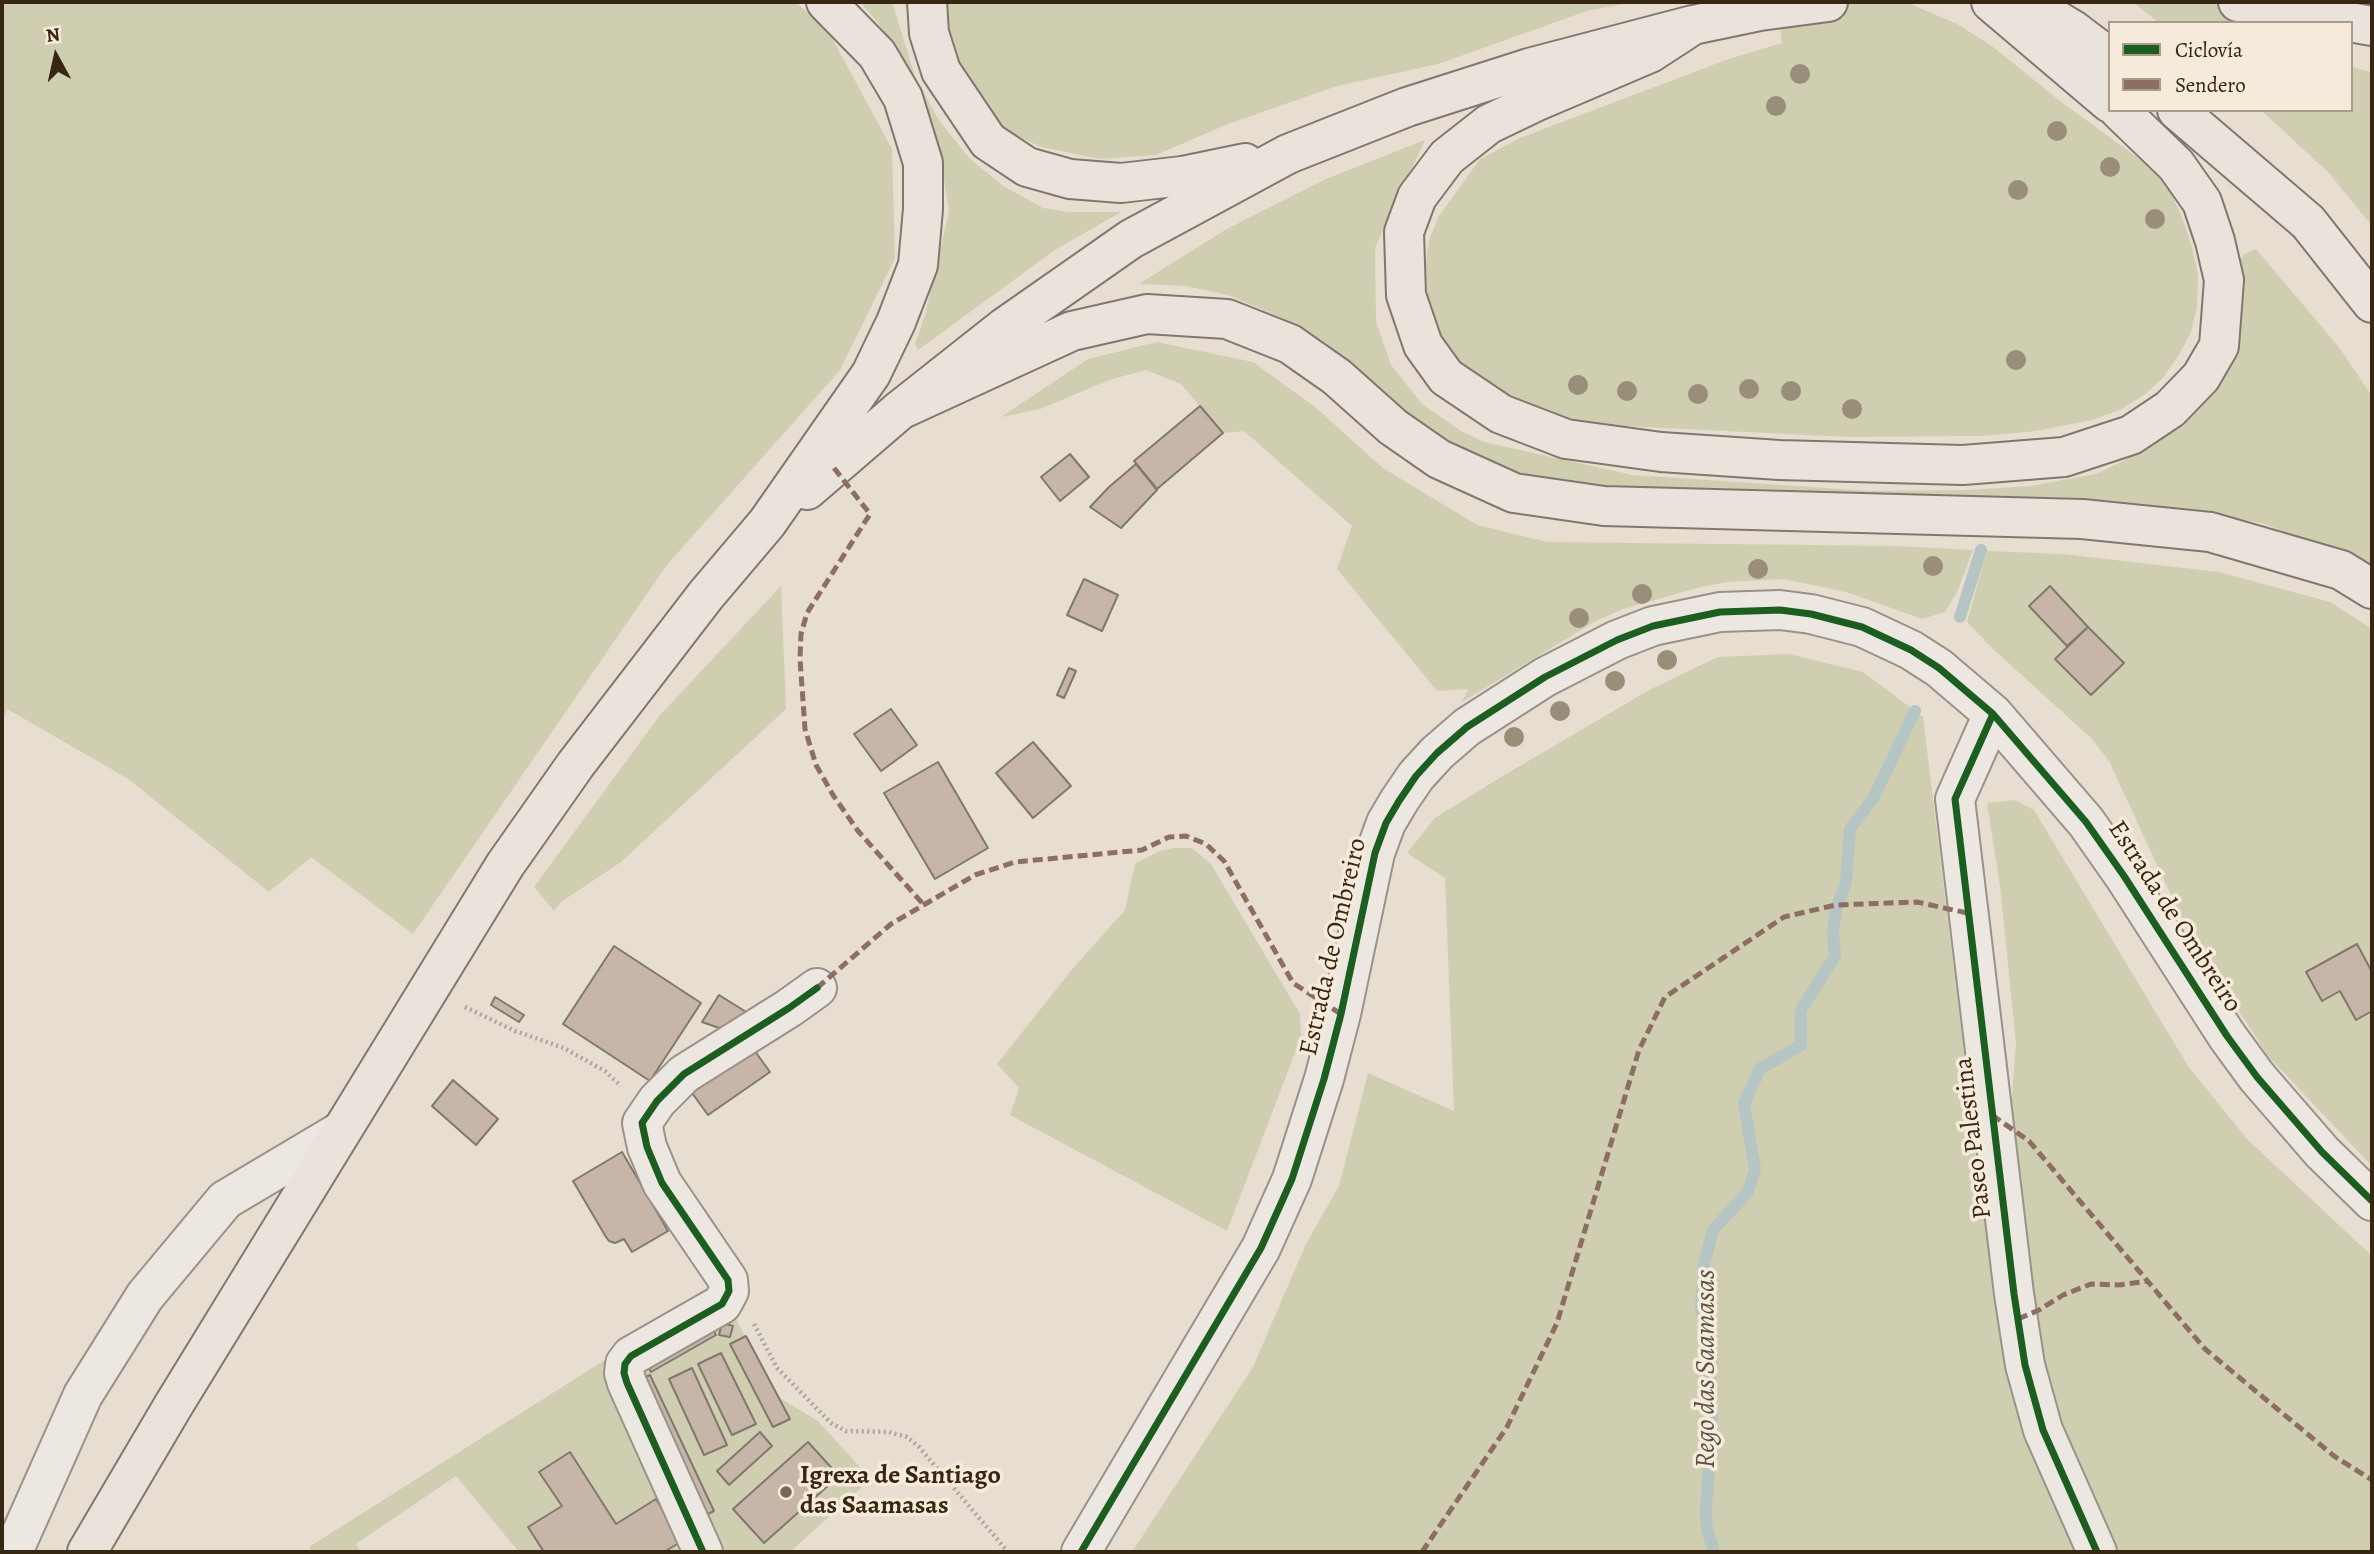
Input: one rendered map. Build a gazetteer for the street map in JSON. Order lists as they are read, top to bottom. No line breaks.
{"streets":{"street":["Estrada de Ombreiro","Paseo Palestina"]},"crossings":[["Estrada de Ombreiro","Paseo Palestina"]],"water":["Rego das Saamasas"],"places":["Igrexa de Santiago das Saamasas"],"legend":["Ciclovía","Sendero"],"north":"top"}
